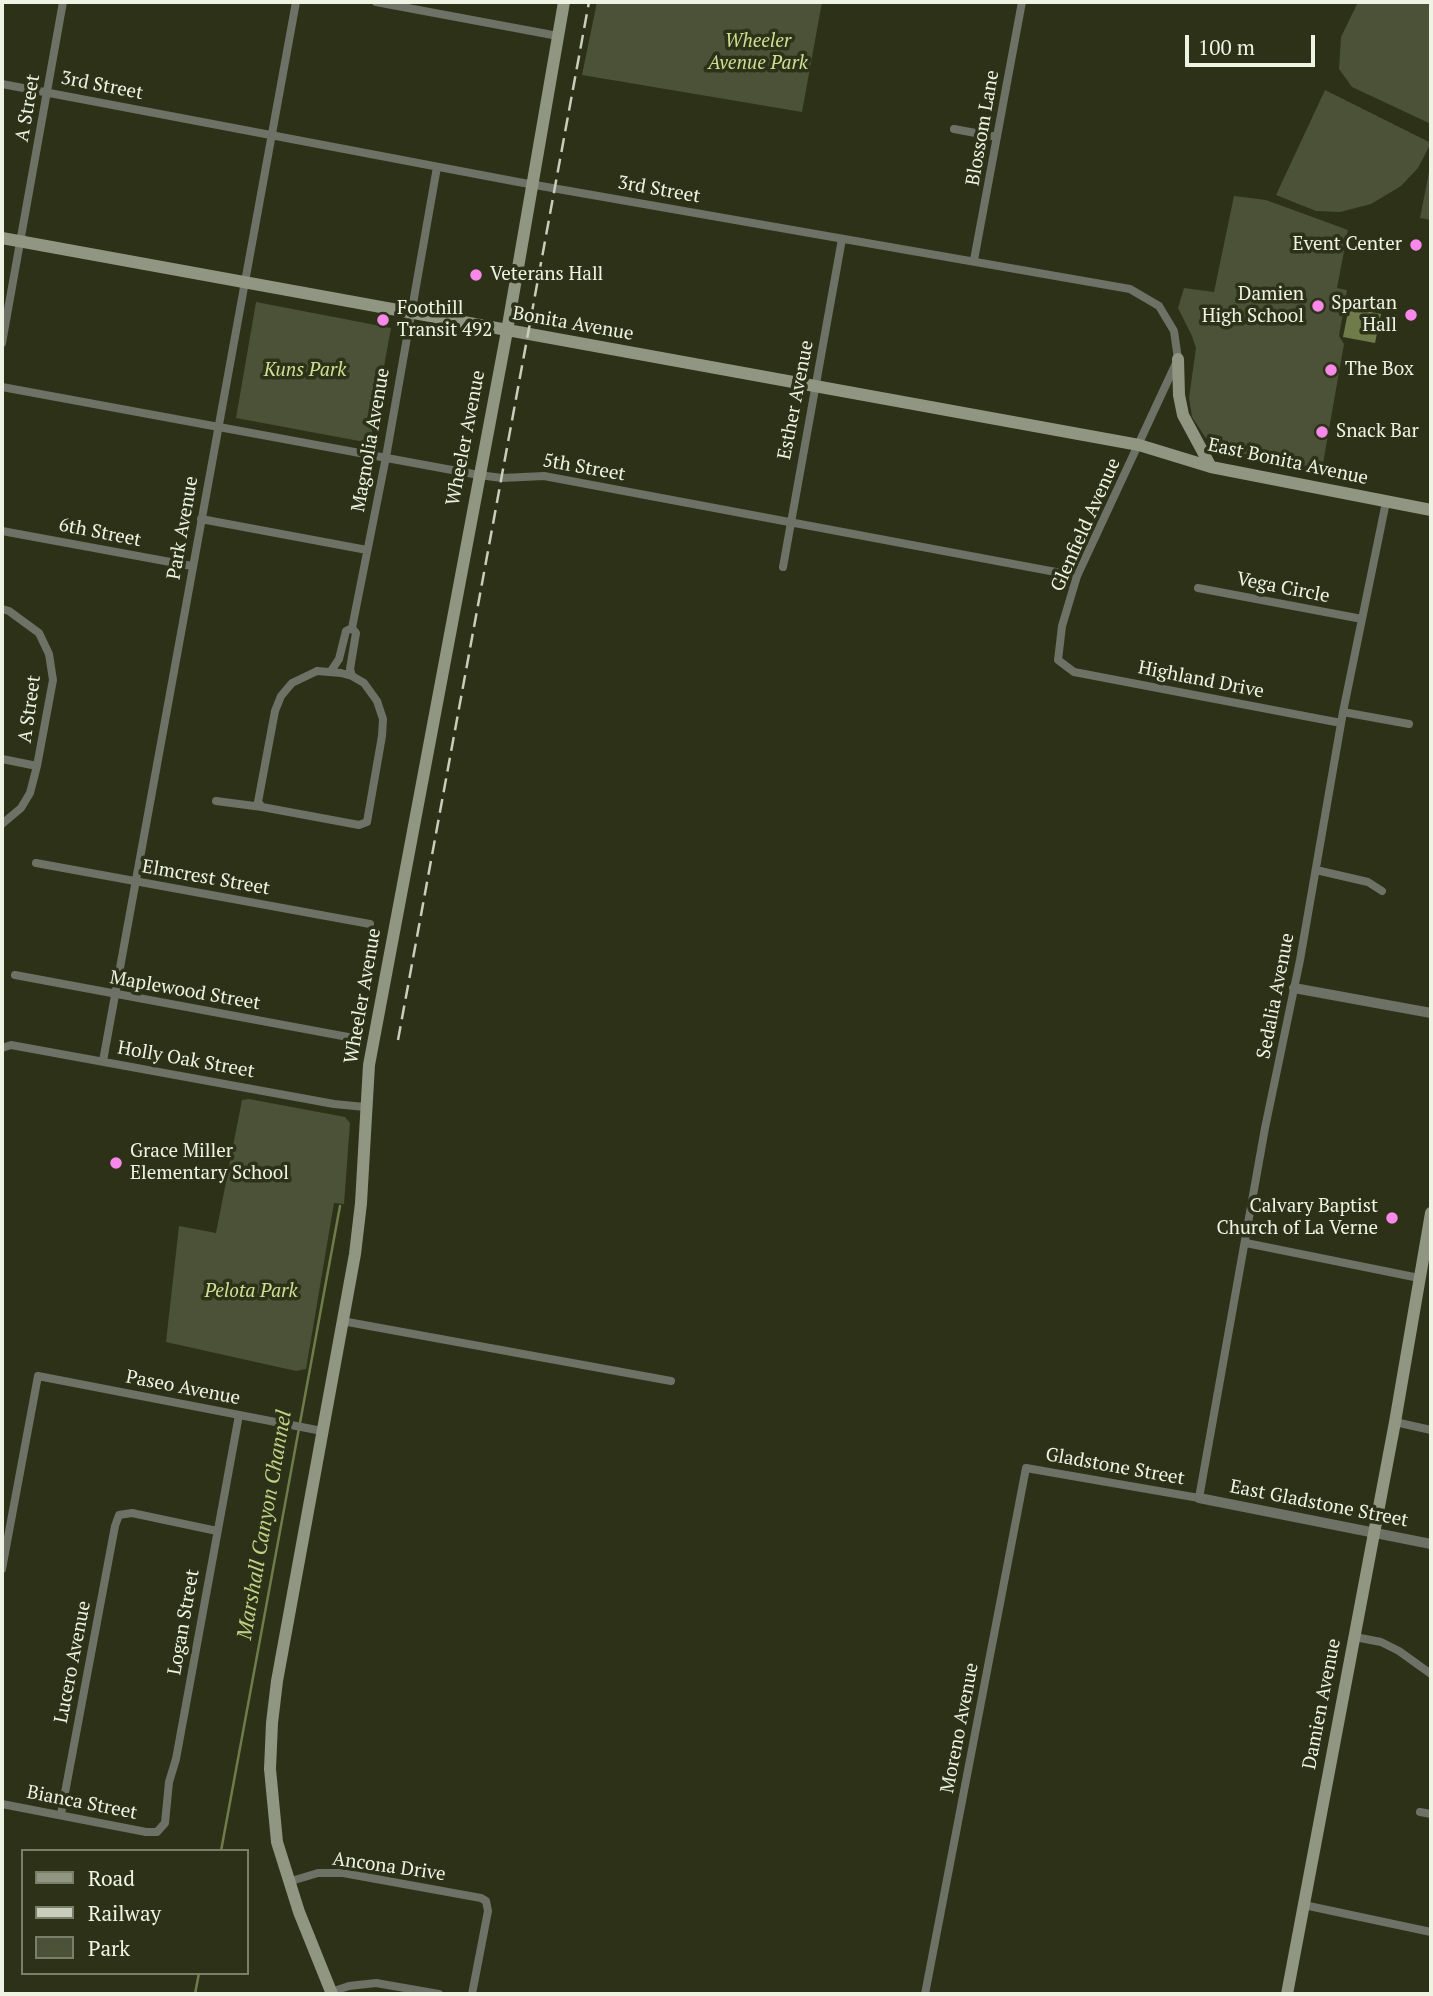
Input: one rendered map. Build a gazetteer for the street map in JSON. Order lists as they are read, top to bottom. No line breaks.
{"streets":{"main road":["Bonita Avenue","Wheeler Avenue","East Bonita Avenue","Damien Avenue"],"street":["3rd Street","A Street","Blossom Lane","Esther Avenue","Magnolia Avenue","5th Street","Glenfield Avenue","Park Avenue","6th Street","Vega Circle","Highland Drive","Elmcrest Street","Maplewood Street","Sedalia Avenue","Holly Oak Street","Paseo Avenue","Gladstone Street","East Gladstone Street","Logan Street","Lucero Avenue","Moreno Avenue","Bianca Street","Ancona Drive"]},"crossings":[["3rd Street","A Street"],["3rd Street","Blossom Lane"],["3rd Street","Esther Avenue"],["3rd Street","Wheeler Avenue"],["3rd Street","Magnolia Avenue"],["3rd Street","Park Avenue"],["A Street","Bonita Avenue"],["Bonita Avenue","Esther Avenue"],["Bonita Avenue","Wheeler Avenue"],["Bonita Avenue","Magnolia Avenue"],["Bonita Avenue","East Bonita Avenue"],["Bonita Avenue","Glenfield Avenue"],["Bonita Avenue","Park Avenue"],["Esther Avenue","5th Street"],["Wheeler Avenue","5th Street"],["Wheeler Avenue","Holly Oak Street"],["Wheeler Avenue","Paseo Avenue"],["Wheeler Avenue","Ancona Drive"],["Magnolia Avenue","5th Street"],["East Bonita Avenue","Glenfield Avenue"],["East Bonita Avenue","Sedalia Avenue"],["5th Street","Glenfield Avenue"],["5th Street","Park Avenue"],["Glenfield Avenue","Highland Drive"],["Park Avenue","6th Street"],["Park Avenue","Elmcrest Street"],["Park Avenue","Maplewood Street"],["Park Avenue","Holly Oak Street"],["Vega Circle","Sedalia Avenue"],["Highland Drive","Sedalia Avenue"],["Sedalia Avenue","Gladstone Street"],["Sedalia Avenue","East Gladstone Street"],["Paseo Avenue","Logan Street"],["Gladstone Street","East Gladstone Street"],["Gladstone Street","Moreno Avenue"],["East Gladstone Street","Damien Avenue"],["Logan Street","Lucero Avenue"],["Logan Street","Bianca Street"],["Lucero Avenue","Bianca Street"]],"water":["Marshall Canyon Channel"],"parks":["Wheeler Avenue Park","Kuns Park","Pelota Park"],"places":["Event Center","Veterans Hall","Damien High School","Spartan Hall","Foothill Transit 492","The Box","Snack Bar","Grace Miller Elementary School","Calvary Baptist Church of La Verne"],"legend":["Road","Railway","Park"],"scale_bar":"100 m"}
